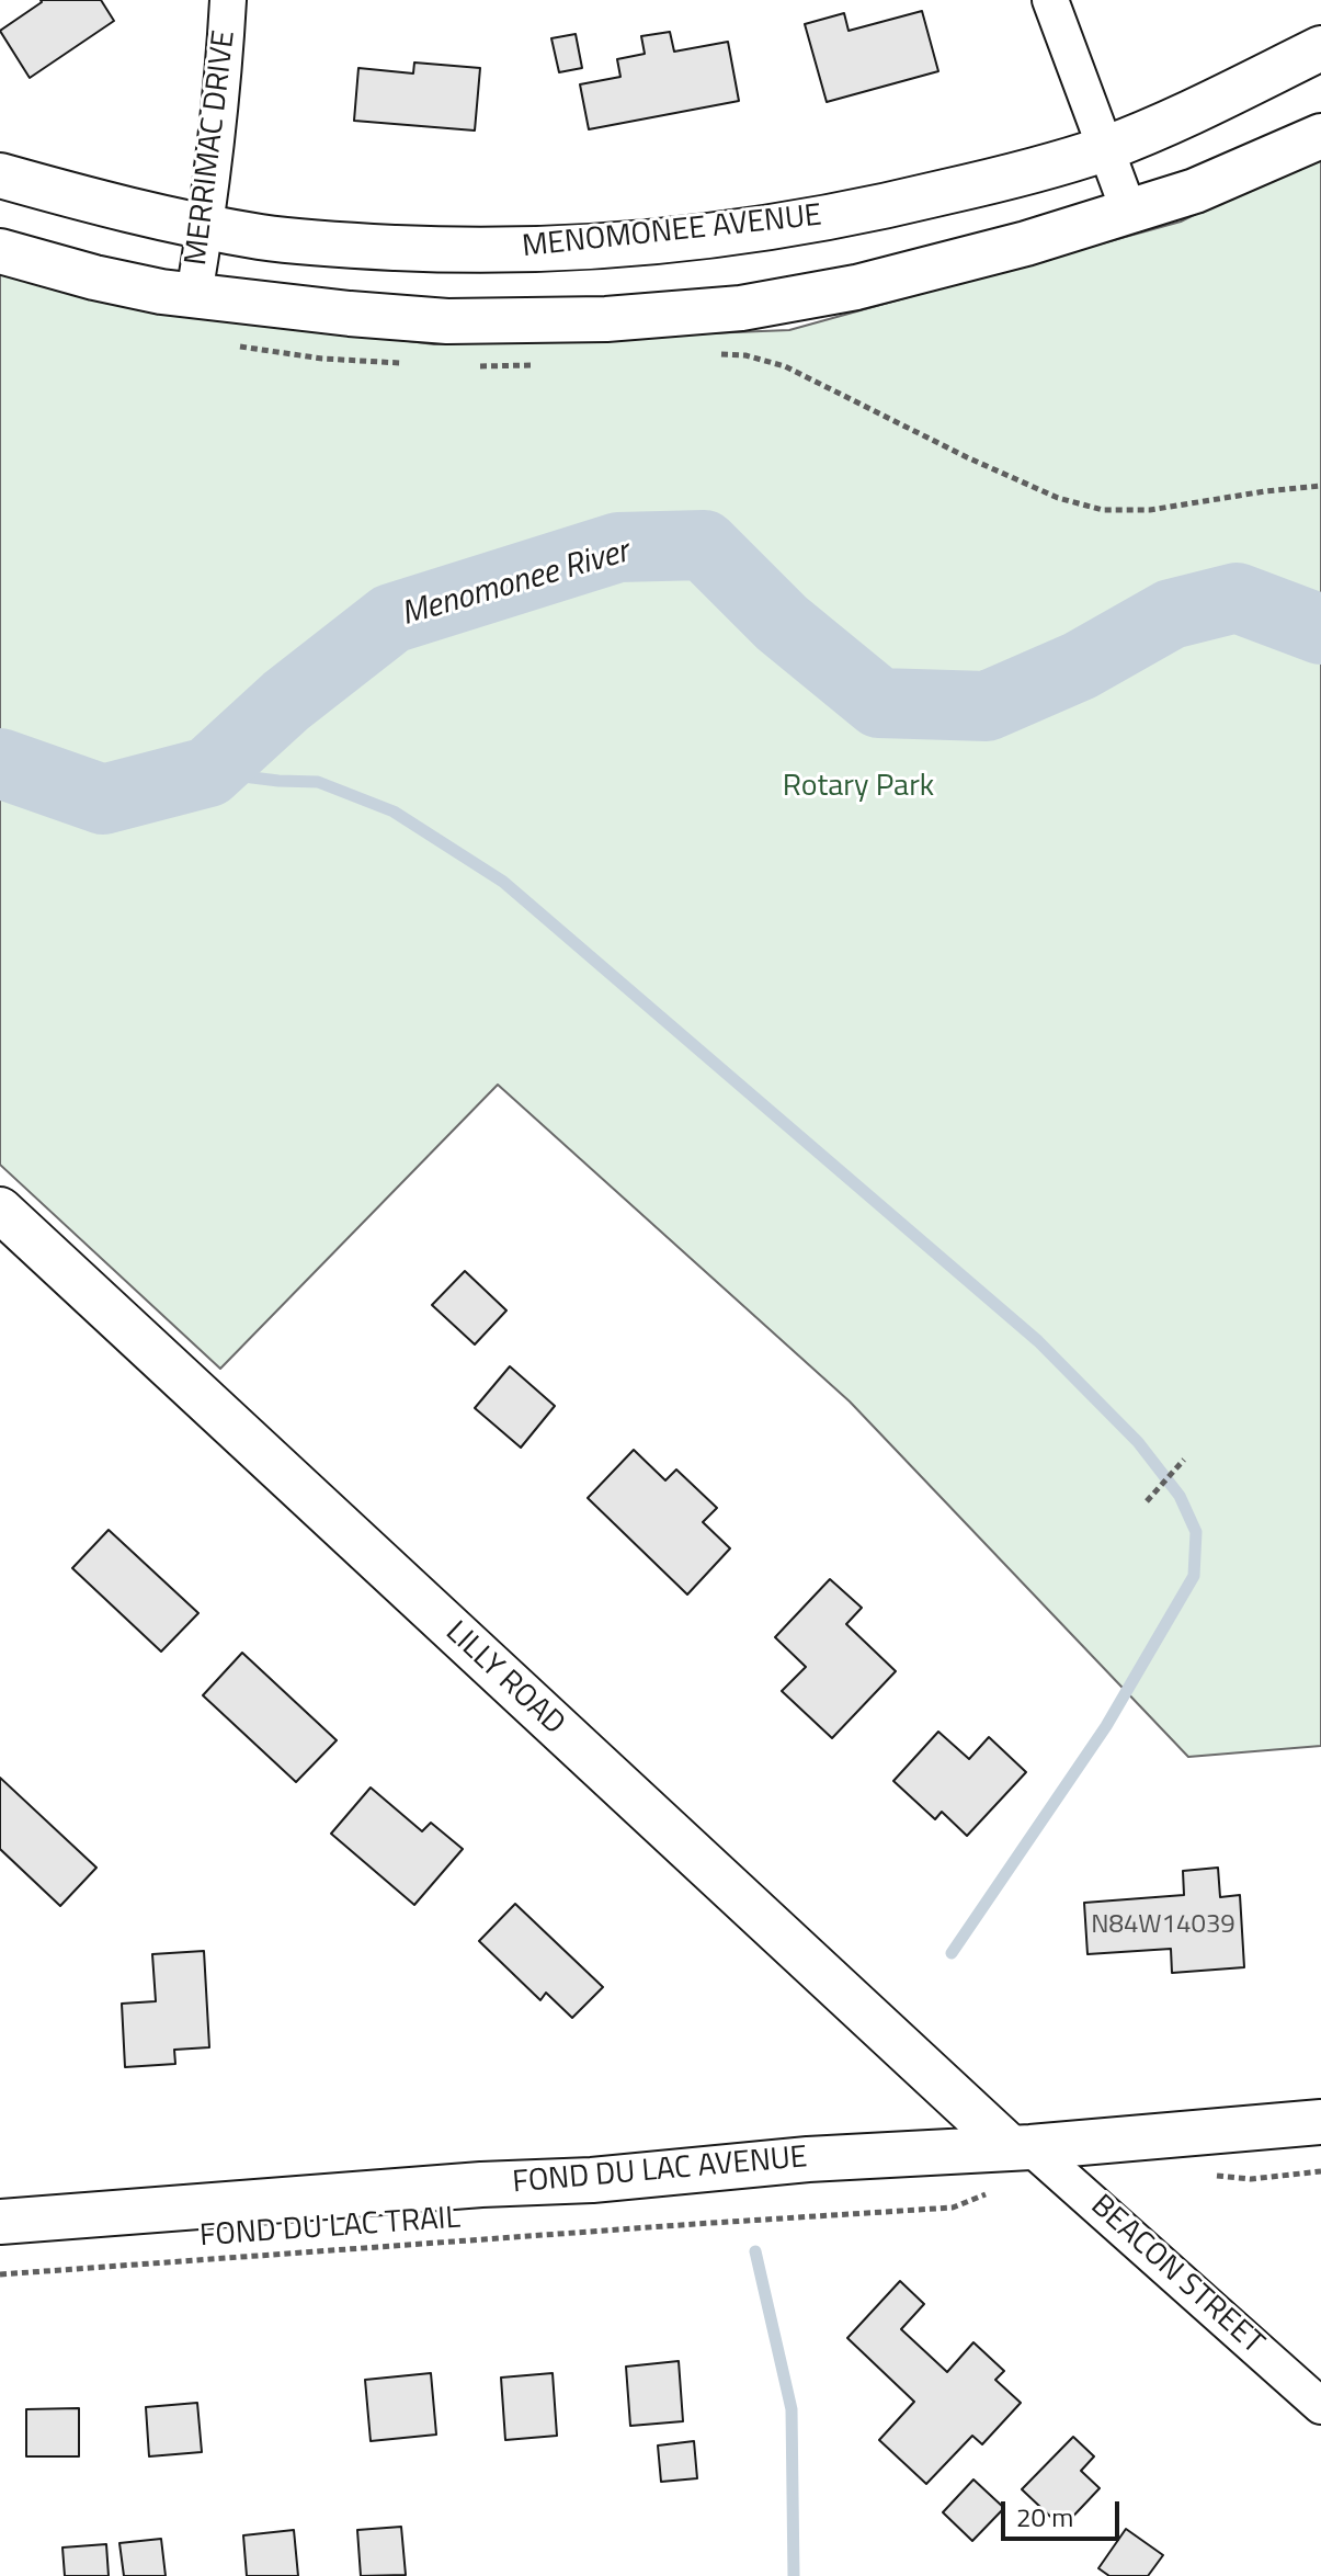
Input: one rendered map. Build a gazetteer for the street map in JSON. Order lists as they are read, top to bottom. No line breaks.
{"streets":{"street":["MERRIMAC DRIVE","MENOMONEE AVENUE","LILLY ROAD","FOND DU LAC AVENUE","BEACON STREET"],"path":["FOND DU LAC TRAIL"]},"crossings":[["MERRIMAC DRIVE","MENOMONEE AVENUE"],["LILLY ROAD","FOND DU LAC AVENUE"],["LILLY ROAD","FOND DU LAC TRAIL"],["LILLY ROAD","BEACON STREET"],["FOND DU LAC AVENUE","FOND DU LAC TRAIL"],["FOND DU LAC AVENUE","BEACON STREET"],["FOND DU LAC TRAIL","BEACON STREET"]],"water":["Menomonee River"],"parks":["Rotary Park"],"house_numbers":["N84W14039"],"scale_bar":"20 m"}
